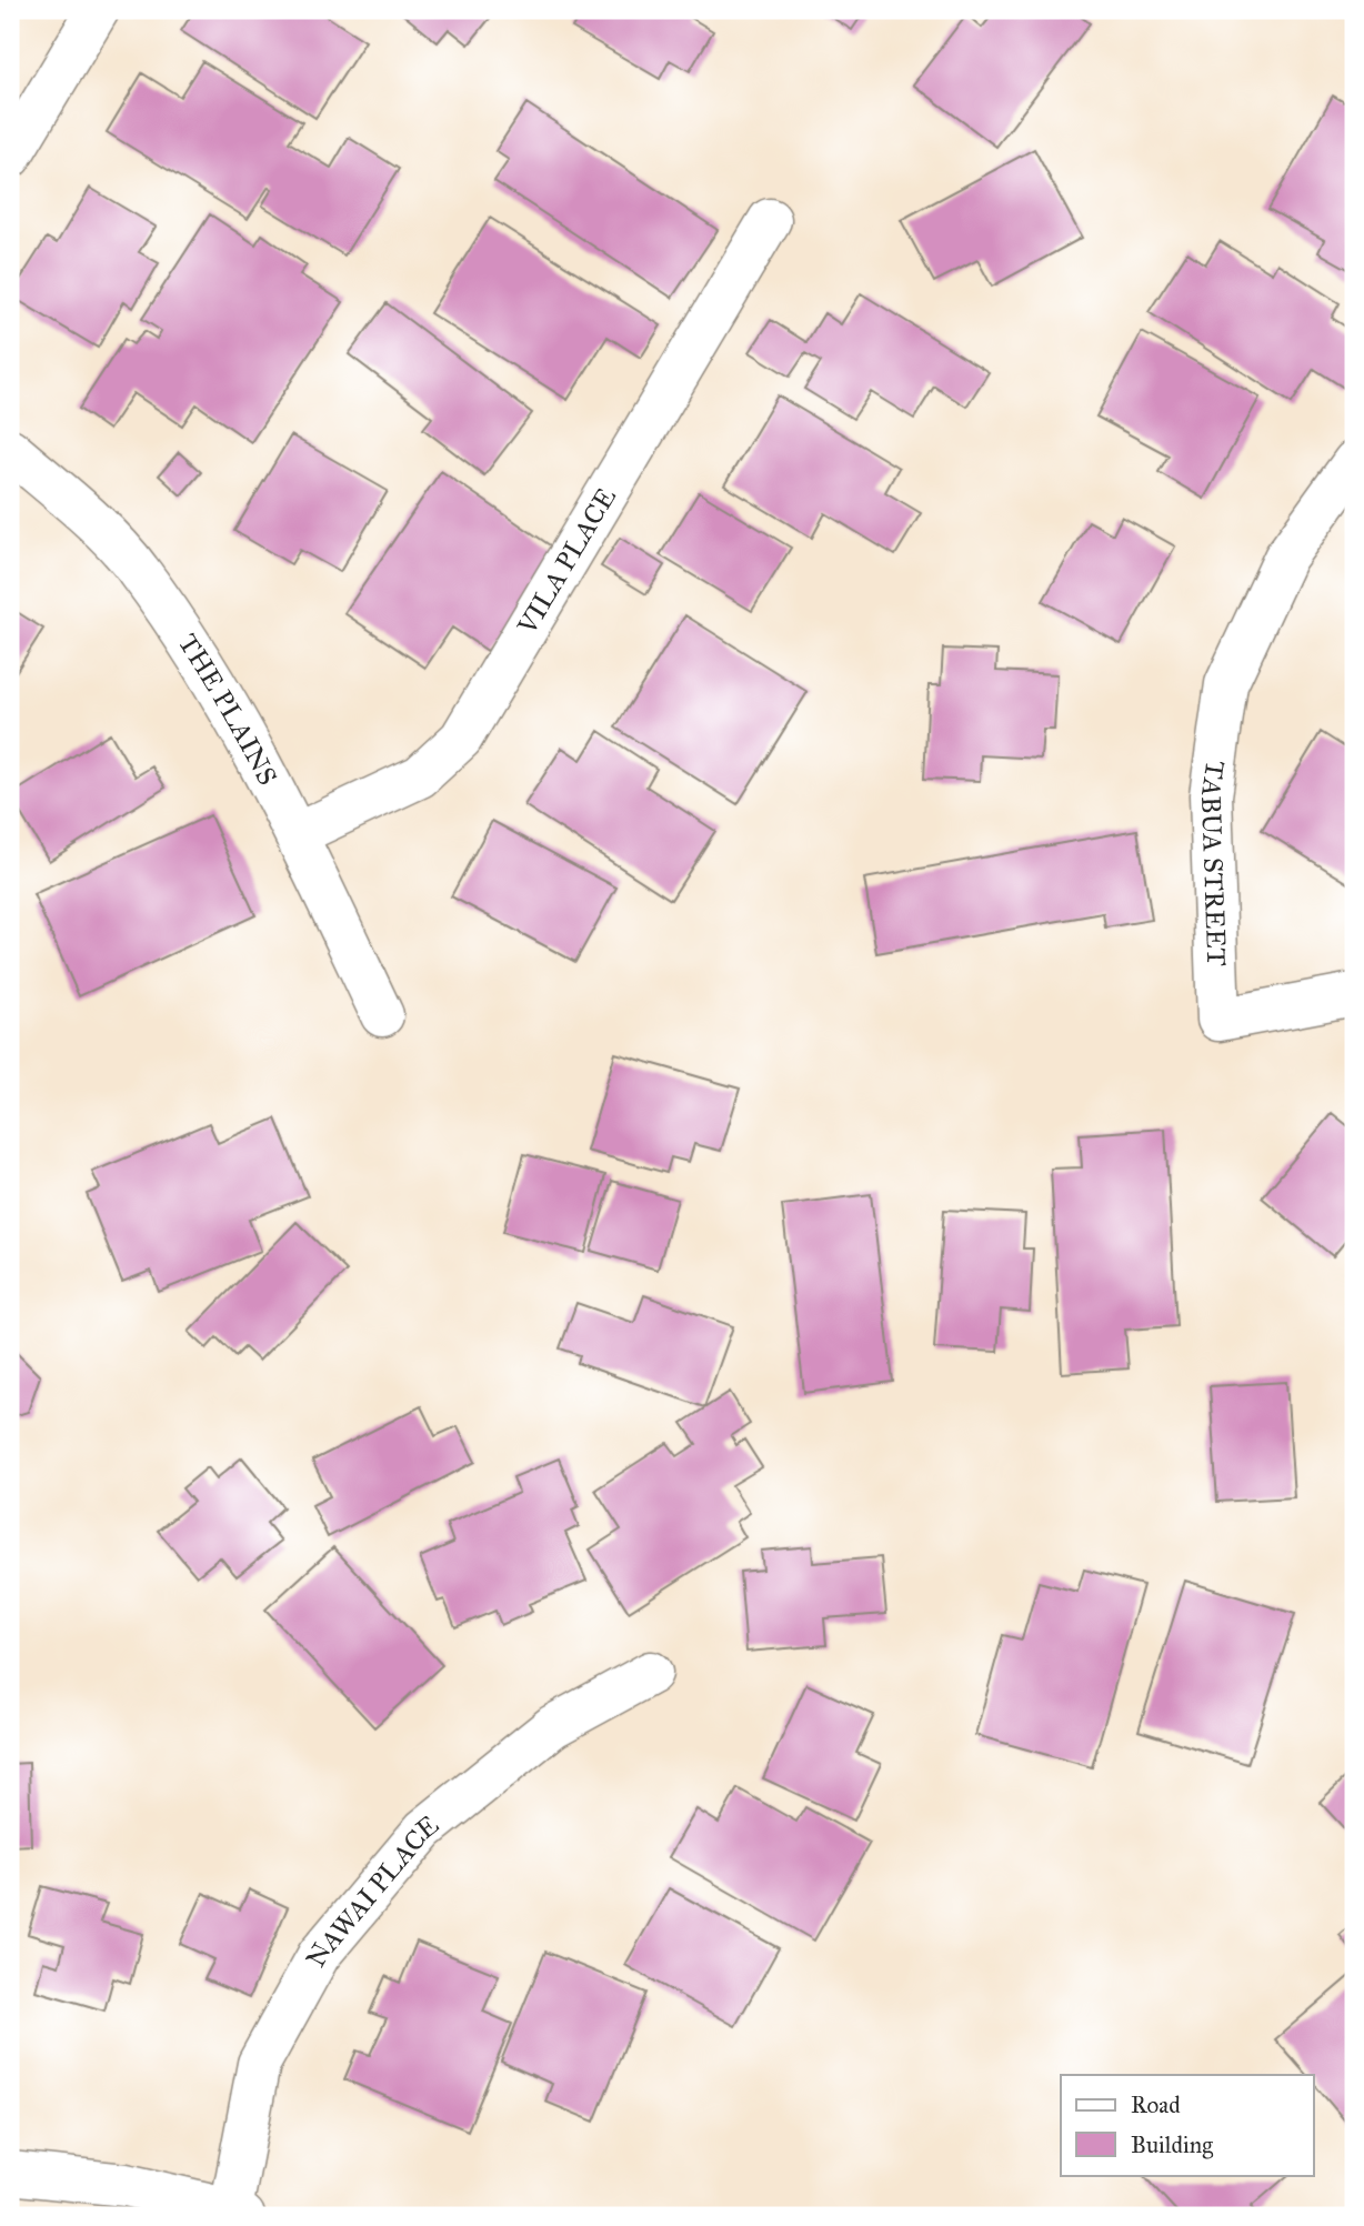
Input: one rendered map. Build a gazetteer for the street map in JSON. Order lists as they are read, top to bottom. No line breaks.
{"streets":{"street":["VILA PLACE","THE PLAINS","TABUA STREET","NAWAI PLACE"]},"crossings":[["VILA PLACE","THE PLAINS"]],"legend":["Road","Building"]}
